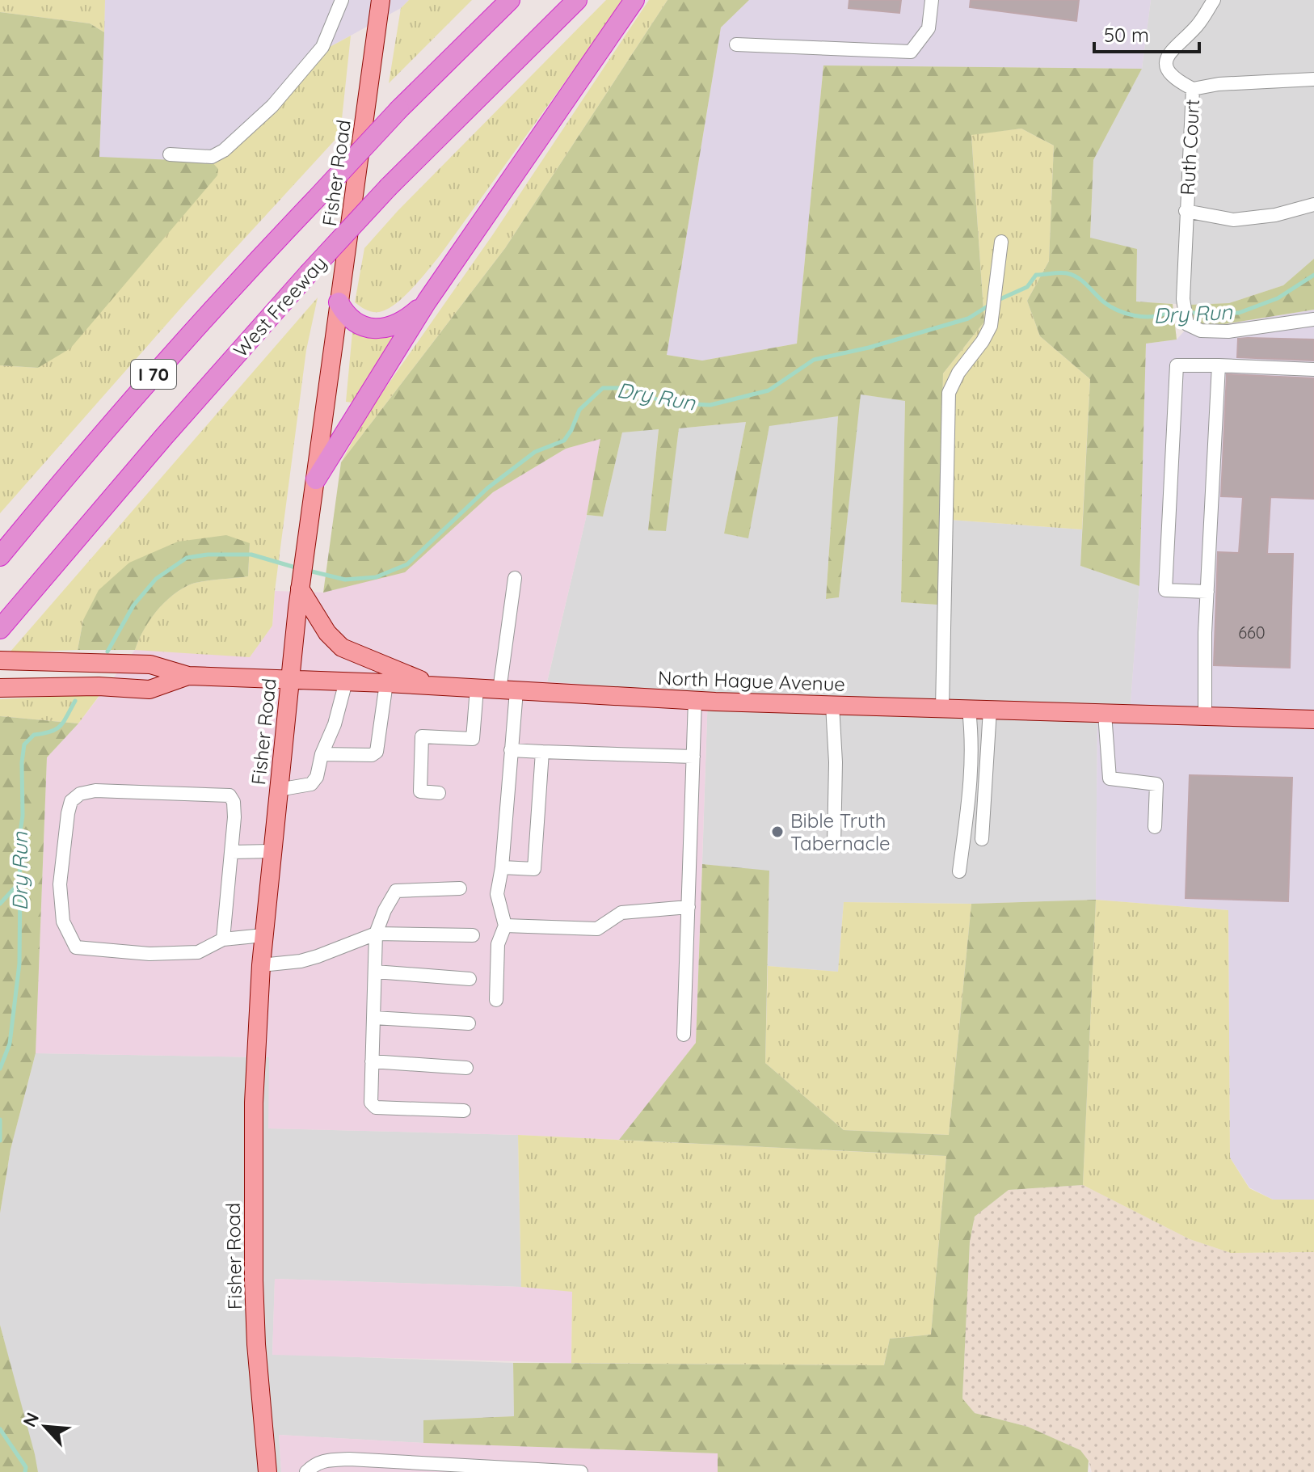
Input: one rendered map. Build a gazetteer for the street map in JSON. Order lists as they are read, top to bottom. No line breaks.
{"streets":{"highway":["West Freeway","I 70"],"main road":["Fisher Road","North Hague Avenue"],"street":["Ruth Court"]},"crossings":[["Fisher Road","North Hague Avenue"]],"water":["Dry Run"],"places":["Bible Truth Tabernacle"],"house_numbers":["660"],"scale_bar":"50 m","north":"top left"}
